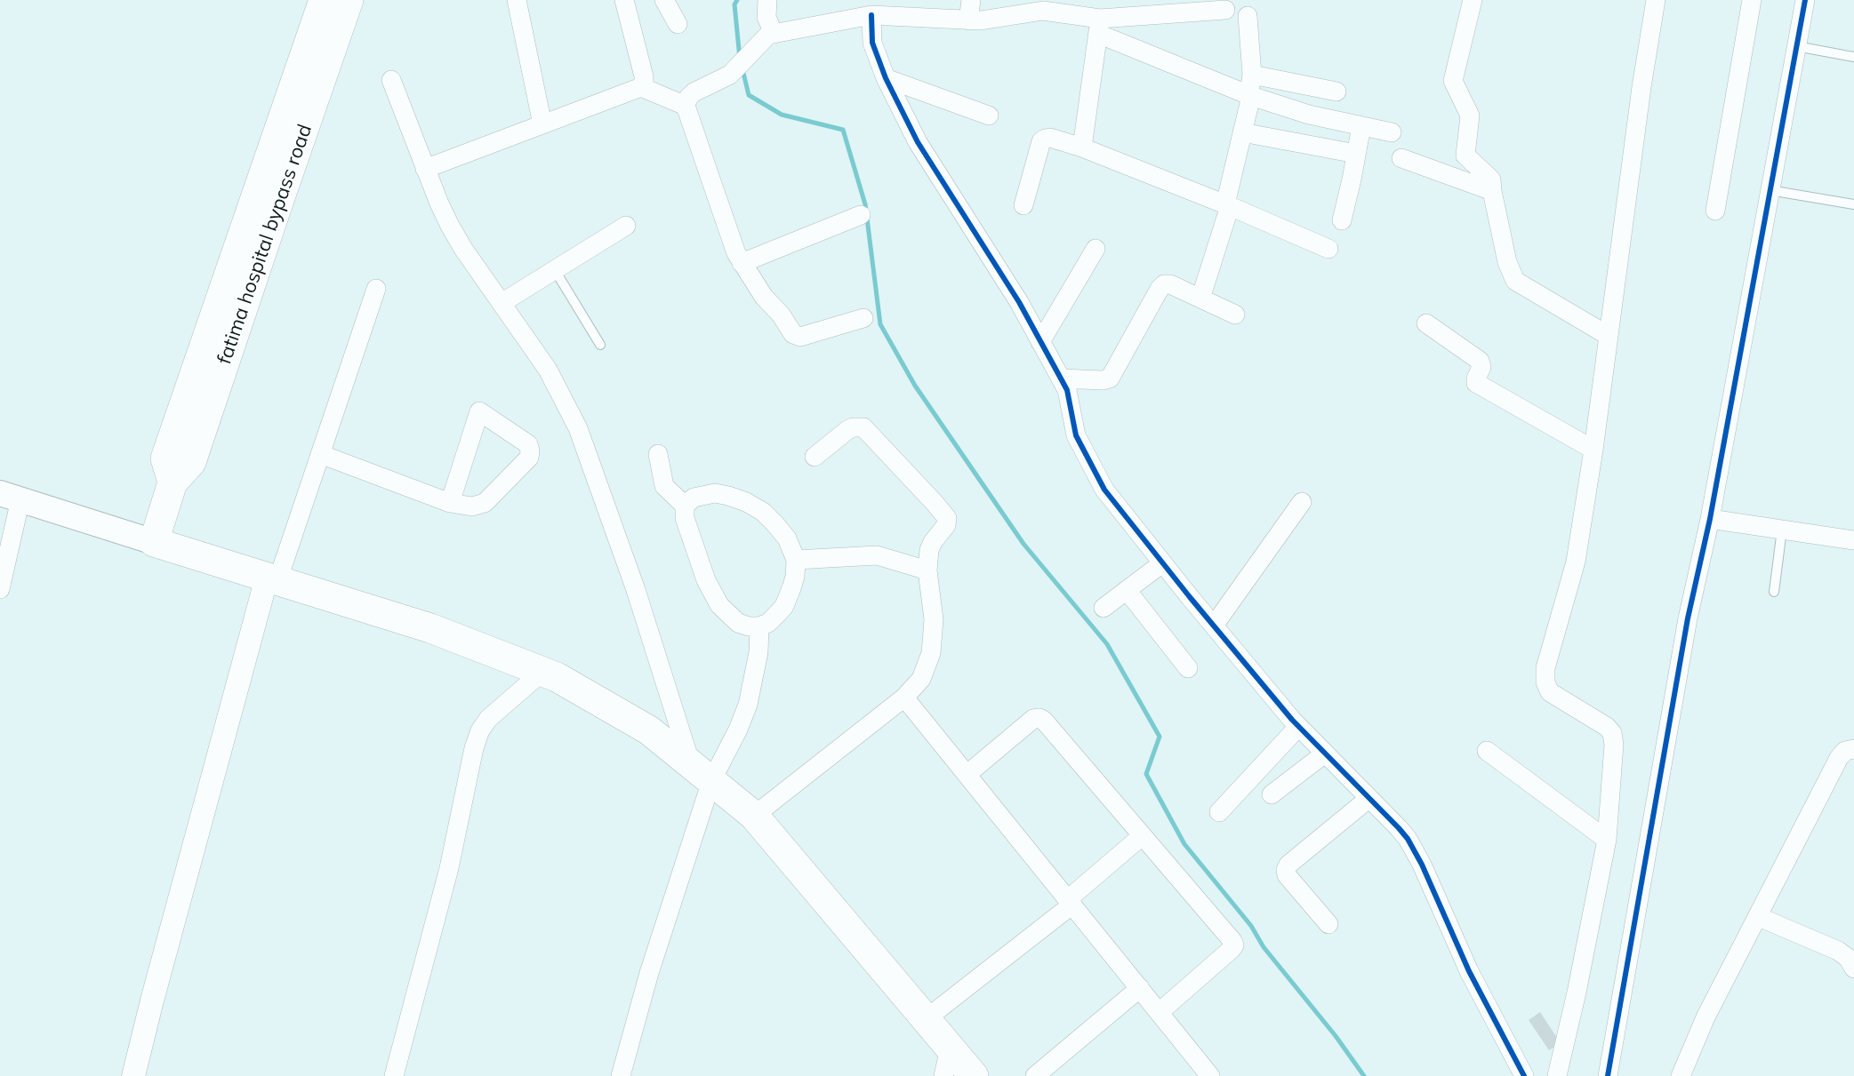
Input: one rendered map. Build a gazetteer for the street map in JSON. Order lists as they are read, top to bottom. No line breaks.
{"streets":{"highway":["fatima hospital bypass road"]}}
